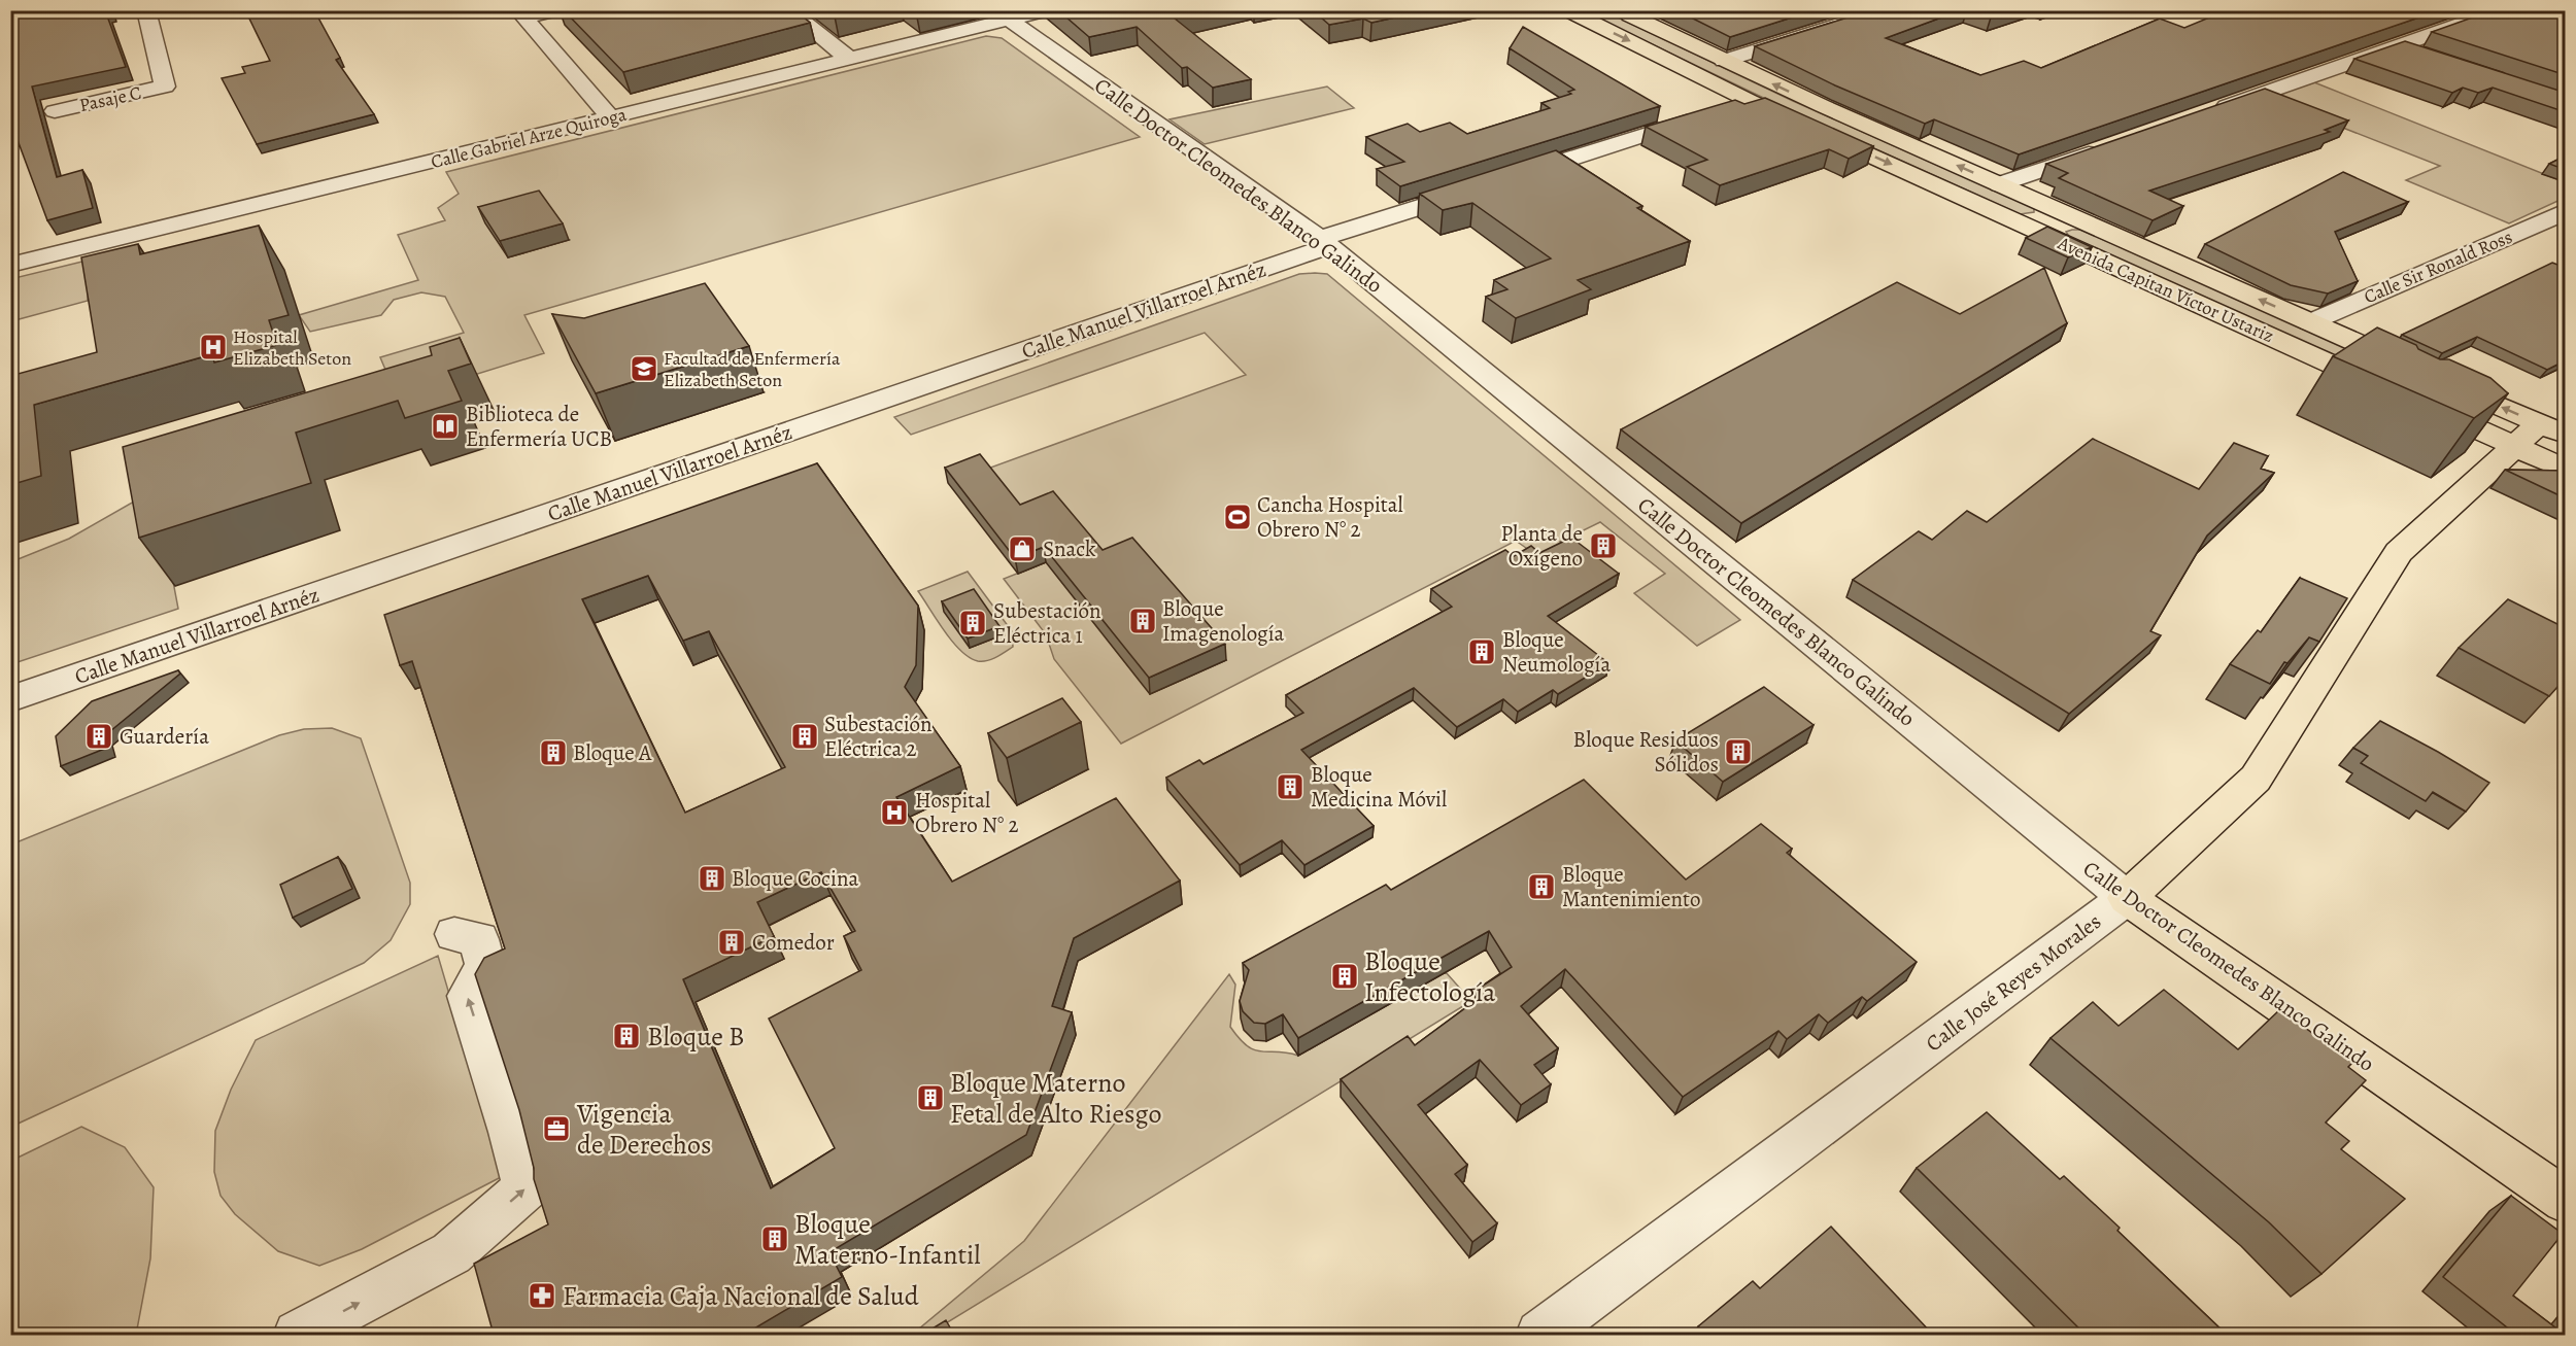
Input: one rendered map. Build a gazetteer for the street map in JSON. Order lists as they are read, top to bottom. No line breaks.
{"streets":{"main road":["Calle Doctor Cleomedes Blanco Galindo","Avenida Capitan Víctor Ustariz","Calle José Reyes Morales"],"street":["Pasaje C","Calle Gabriel Arze Quiroga","Calle Sir Ronald Ross","Calle Manuel Villarroel Arnéz"]},"crossings":[["Calle Gabriel Arze Quiroga","Calle Doctor Cleomedes Blanco Galindo"],["Calle Doctor Cleomedes Blanco Galindo","Calle Manuel Villarroel Arnéz"],["Calle Doctor Cleomedes Blanco Galindo","Calle José Reyes Morales"],["Calle Sir Ronald Ross","Avenida Capitan Víctor Ustariz"],["Avenida Capitan Víctor Ustariz","Calle José Reyes Morales"]],"places":{"hospital":["Hospital Elizabeth Seton","Hospital Obrero N° 2"],"school or university":["Facultad de Enfermería Elizabeth Seton"],"library":["Biblioteca de Enfermería UCB"],"sports":["Cancha Hospital Obrero N° 2"],"building":["Planta de Oxígeno","Bloque Imagenología","Subestación Eléctrica 1","Bloque Neumología","Guardería","Subestación Eléctrica 2","Bloque Residuos Sólidos","Bloque A","Bloque Medicina Móvil","Bloque Cocina","Bloque Mantenimiento","Comedor","Bloque Infectología","Bloque B","Bloque Materno Fetal de Alto Riesgo","Bloque Materno-Infantil"],"shop":["Snack"],"office":["Vigencia de Derechos"],"pharmacy":["Farmacia Caja Nacional de Salud"]}}
